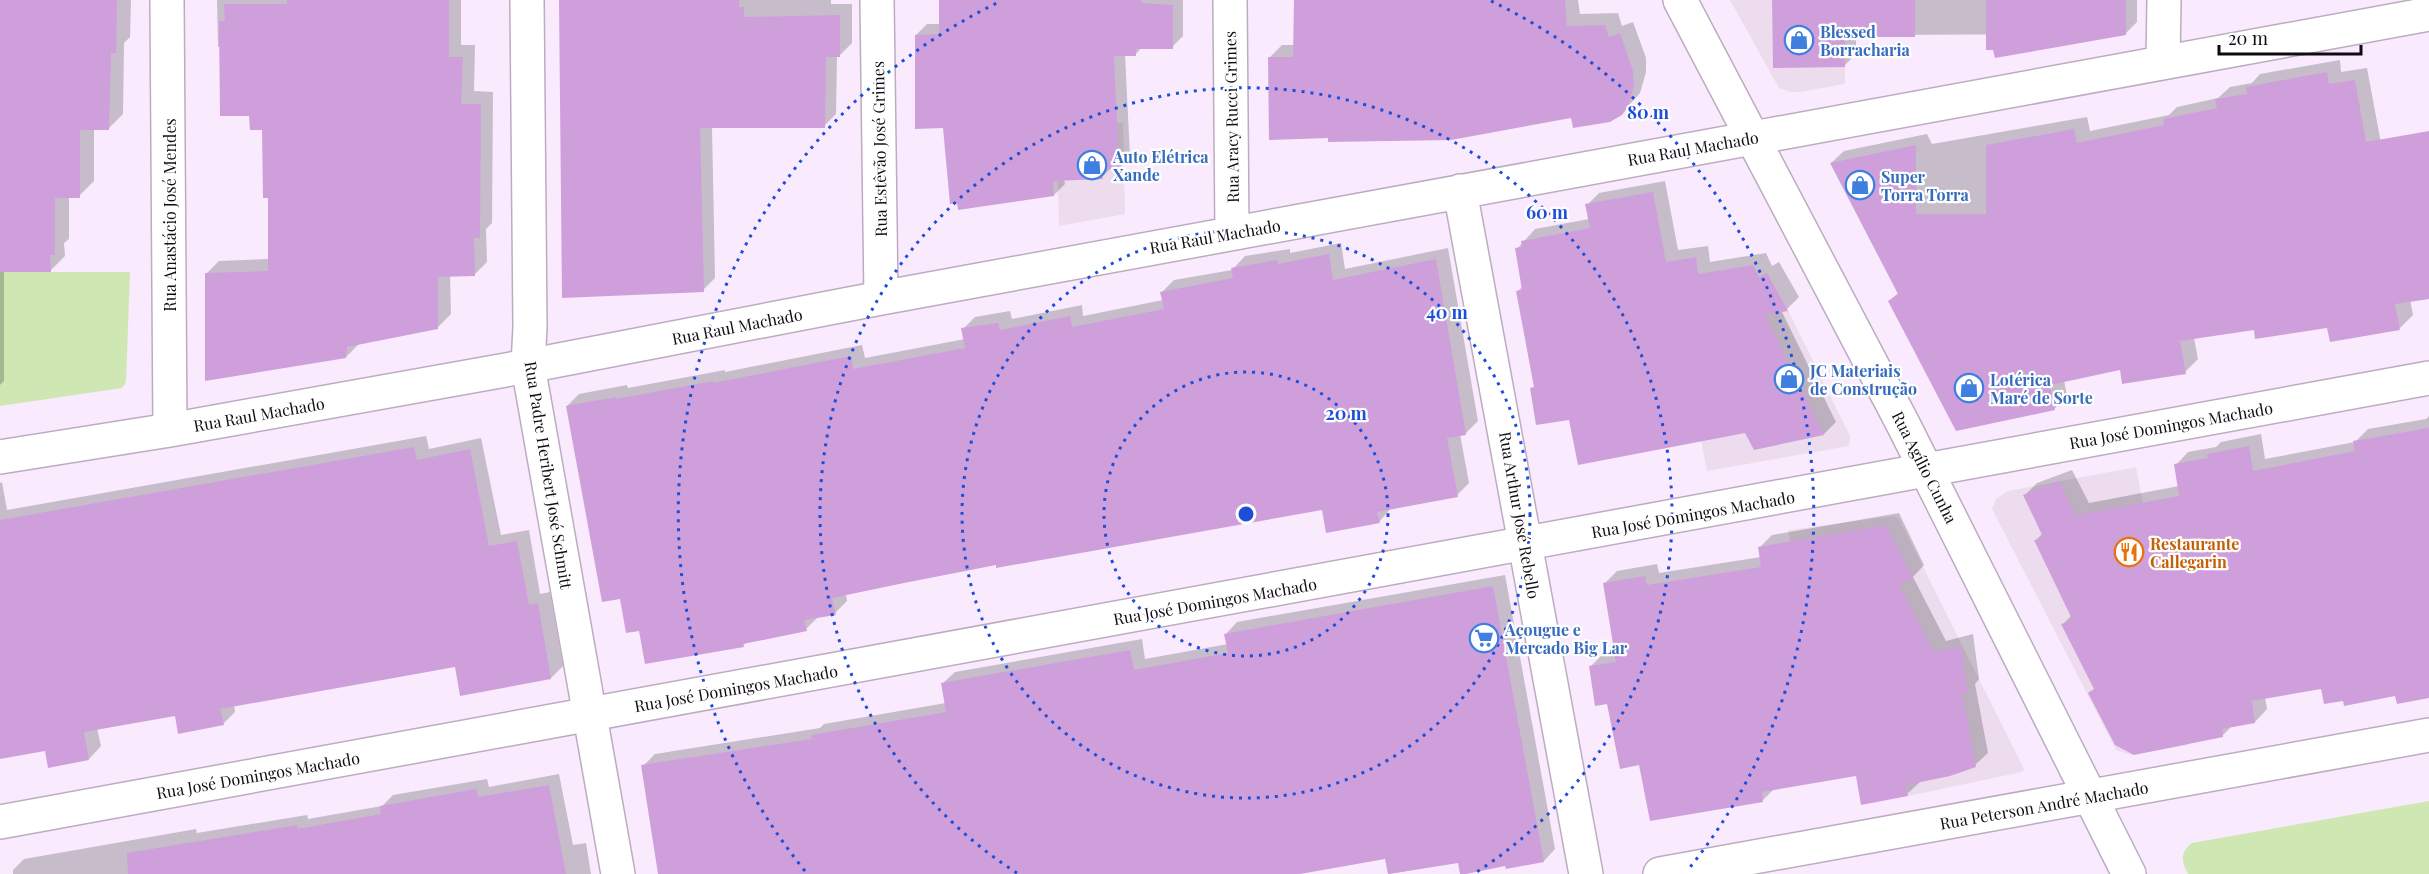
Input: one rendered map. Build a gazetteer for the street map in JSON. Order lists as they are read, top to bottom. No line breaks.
{"streets":{"street":["Rua Aracy Rucci Grimes","Rua Raul Machado","Rua Estêvão José Grimes","Rua Anastácio José Mendes","Rua José Domingos Machado","Rua Agílio Cunha","Rua Padre Heribert José Schmitt","Rua Arthur José Rebello","Rua Peterson André Machado"]},"crossings":[["Rua Aracy Rucci Grimes","Rua Raul Machado"],["Rua Raul Machado","Rua Estêvão José Grimes"],["Rua Raul Machado","Rua Anastácio José Mendes"],["Rua Raul Machado","Rua Agílio Cunha"],["Rua Raul Machado","Rua Padre Heribert José Schmitt"],["Rua Raul Machado","Rua Arthur José Rebello"],["Rua José Domingos Machado","Rua Agílio Cunha"],["Rua José Domingos Machado","Rua Padre Heribert José Schmitt"],["Rua José Domingos Machado","Rua Arthur José Rebello"],["Rua Agílio Cunha","Rua Peterson André Machado"]],"places":{"shop":["Blessed Borracharia","Auto Elétrica Xande","Super Torra Torra","JC Materiais de Construção","Lotérica Maré de Sorte"],"restaurant":["Restaurante Callegarin"],"supermarket":["Açougue e Mercado Big Lar"]},"scale_bar":"20 m","rings":["80 m","60 m","40 m","20 m"]}
